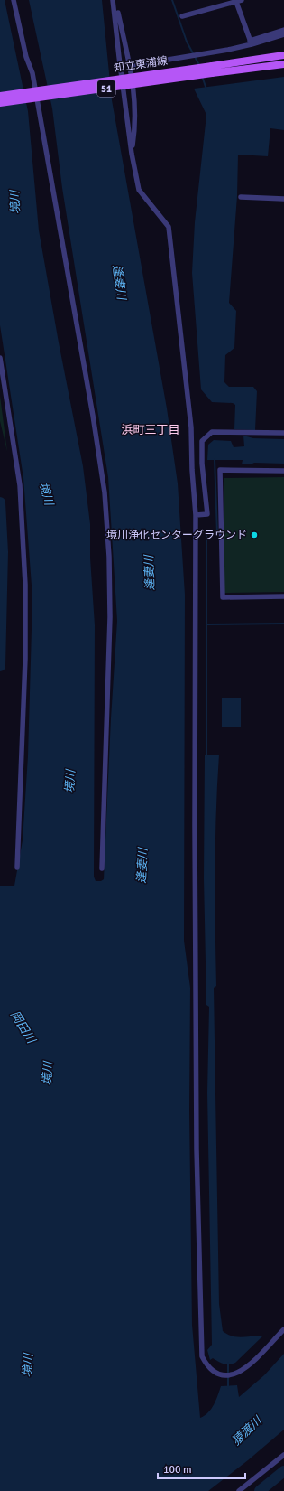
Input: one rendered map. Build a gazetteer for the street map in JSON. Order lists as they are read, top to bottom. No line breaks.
{"streets":{"main road":["知立東浦線","51"]},"districts":["浜町三丁目"],"water":["境川","逢妻川","岡田川","猿渡川"],"places":["境川浄化センターグラウンド"],"scale_bar":"100 m"}
